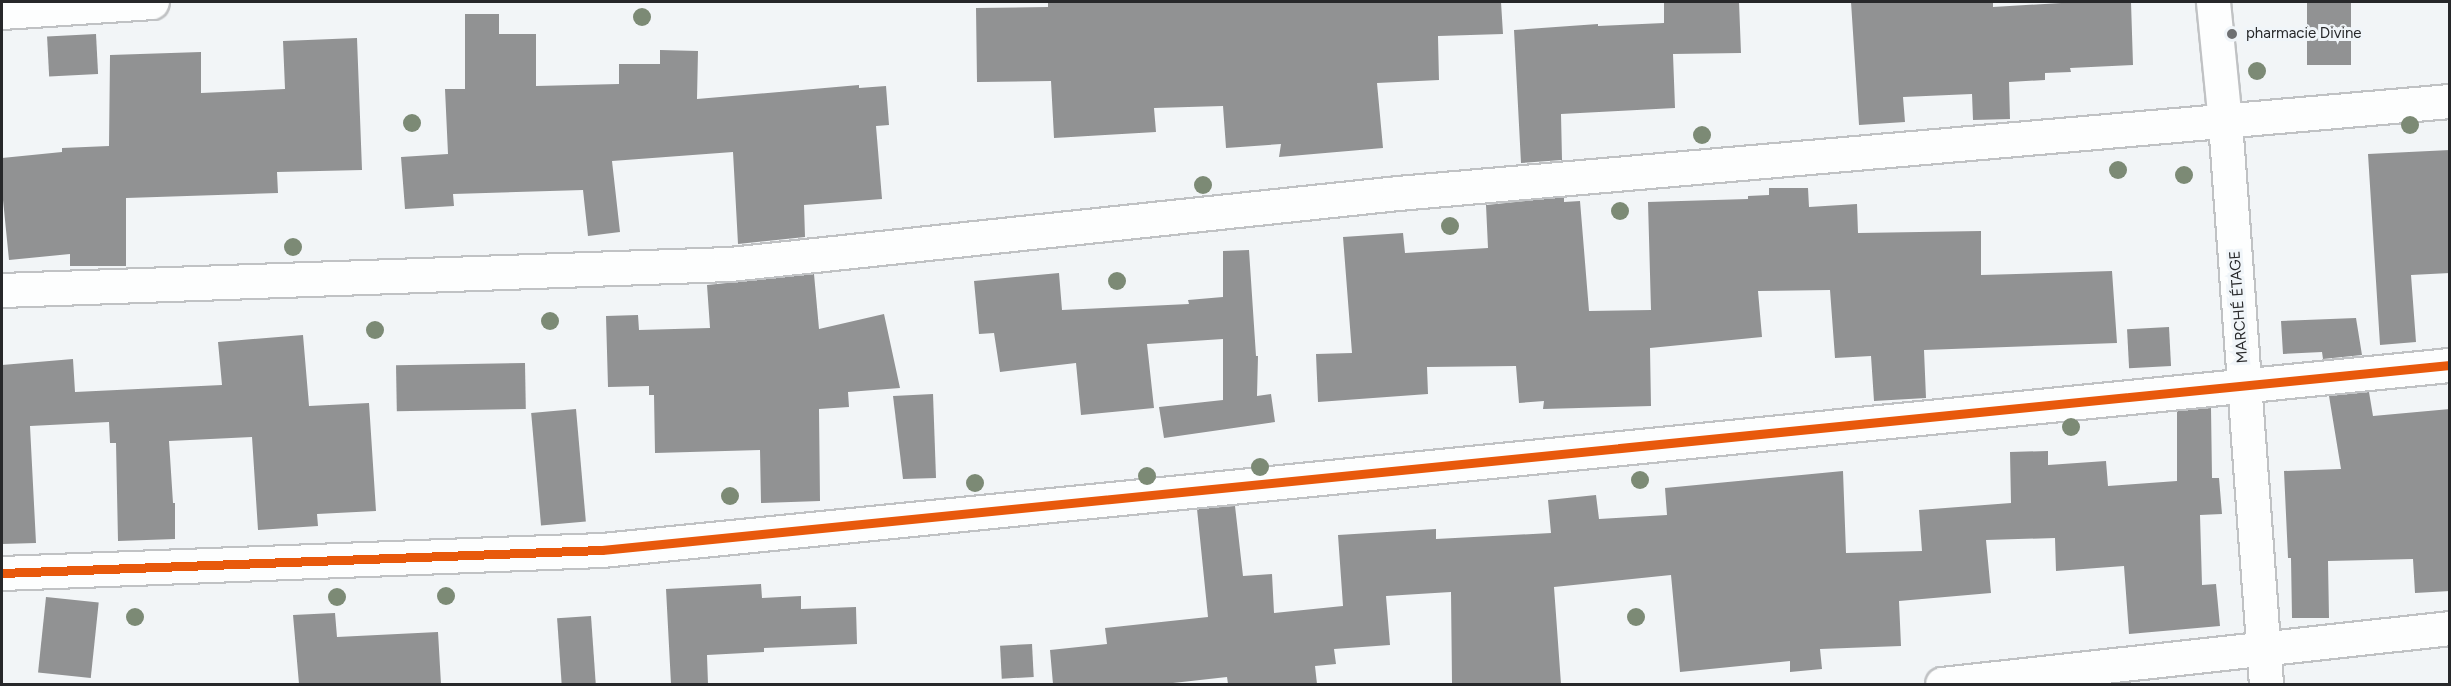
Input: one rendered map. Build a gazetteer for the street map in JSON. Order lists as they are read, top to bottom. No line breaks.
{"streets":{"street":["MARCHÉ ÉTAGE"]},"places":["pharmacie Divine"]}
